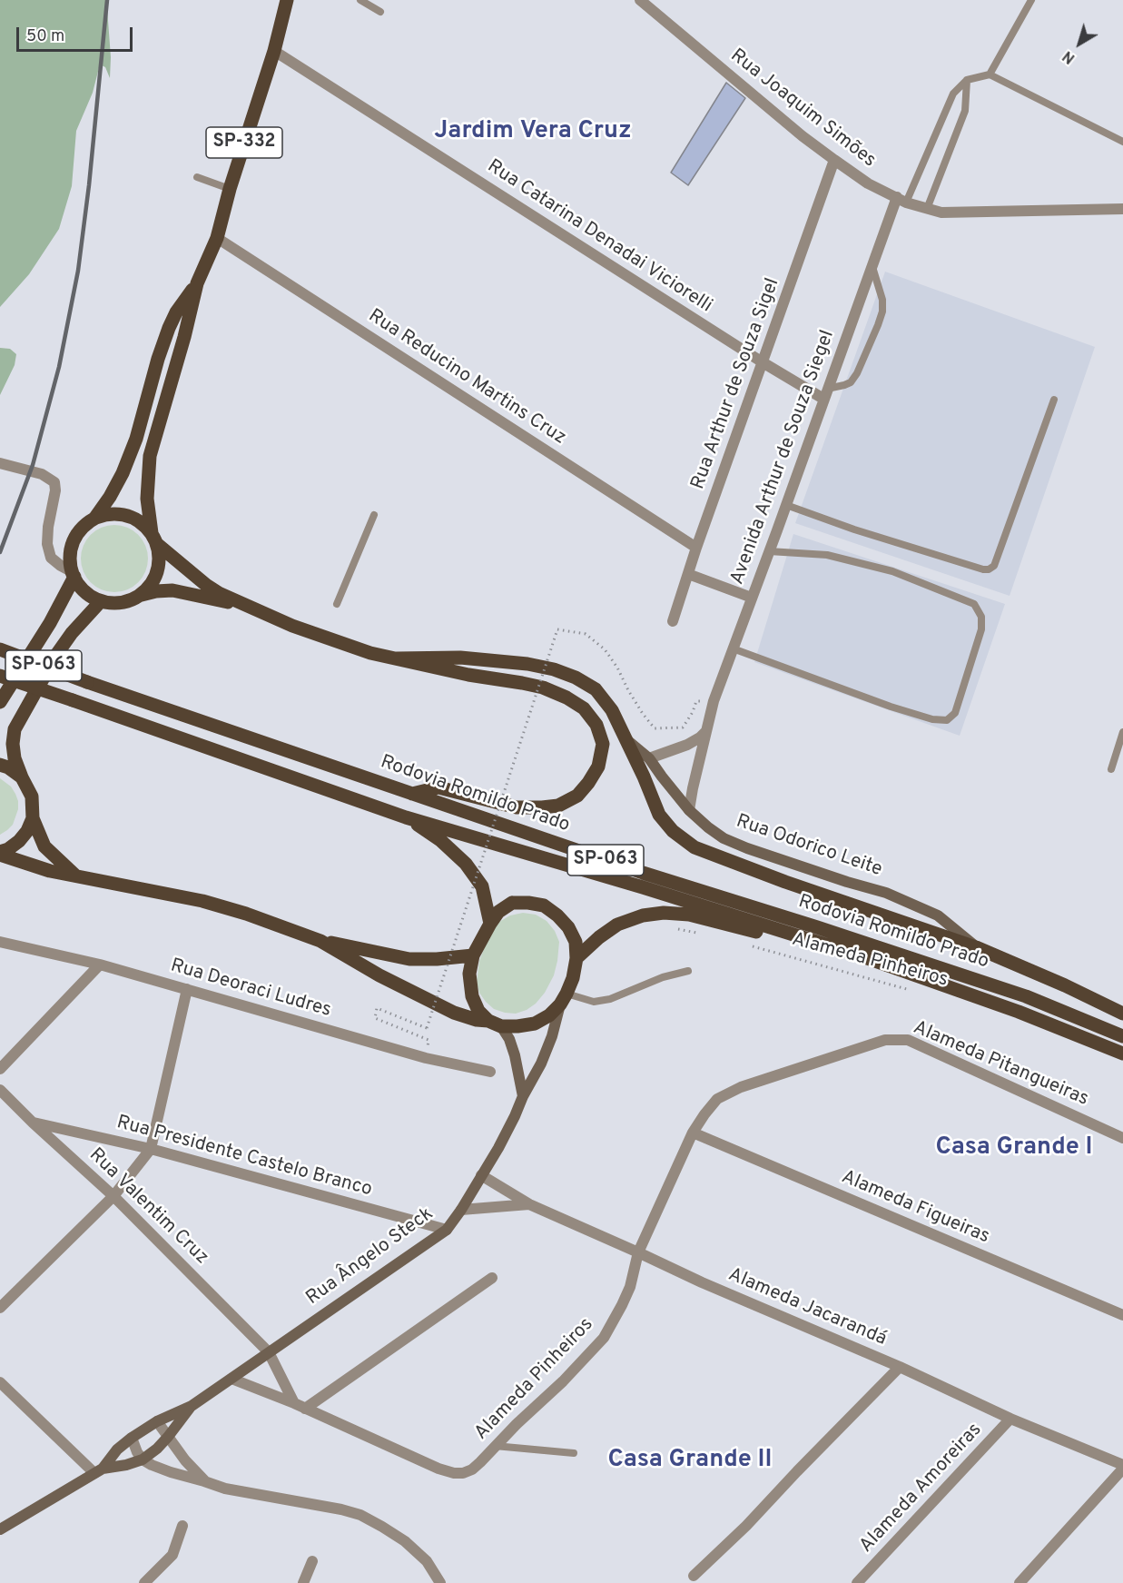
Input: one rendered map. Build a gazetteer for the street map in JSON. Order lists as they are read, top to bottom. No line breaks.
{"streets":{"main road":["SP-332","SP-063","Rodovia Romildo Prado","Rua Odorico Leite","Rua Ângelo Steck"],"street":["Rua Joaquim Simões","Rua Catarina Denadai Viciorelli","Rua Reducino Martins Cruz","Rua Arthur de Souza Sigel","Avenida Arthur de Souza Siegel","Alameda Pinheiros","Rua Deoraci Ludres","Alameda Pitangueiras","Rua Presidente Castelo Branco","Rua Valentim Cruz","Alameda Figueiras","Alameda Jacarandá","Alameda Amoreiras"]},"crossings":[["Rua Joaquim Simões","Rua Arthur de Souza Sigel"],["Rua Joaquim Simões","Avenida Arthur de Souza Siegel"],["SP-332","Rua Catarina Denadai Viciorelli"],["SP-332","Rua Reducino Martins Cruz"],["Rua Catarina Denadai Viciorelli","Rua Arthur de Souza Sigel"],["Rua Catarina Denadai Viciorelli","Avenida Arthur de Souza Siegel"],["Rua Reducino Martins Cruz","Rua Arthur de Souza Sigel"],["Avenida Arthur de Souza Siegel","Rua Odorico Leite"],["Alameda Pinheiros","Alameda Pitangueiras"],["Alameda Pinheiros","Alameda Figueiras"],["Alameda Pinheiros","Rua Ângelo Steck"],["Alameda Pinheiros","Alameda Jacarandá"],["Alameda Pitangueiras","Alameda Figueiras"],["Rua Presidente Castelo Branco","Rua Valentim Cruz"],["Rua Presidente Castelo Branco","Rua Ângelo Steck"],["Rua Valentim Cruz","Rua Ângelo Steck"],["Rua Ângelo Steck","Alameda Jacarandá"],["Alameda Jacarandá","Alameda Amoreiras"]],"districts":["Jardim Vera Cruz","Casa Grande I","Casa Grande II"],"scale_bar":"50 m","north":"bottom left"}
